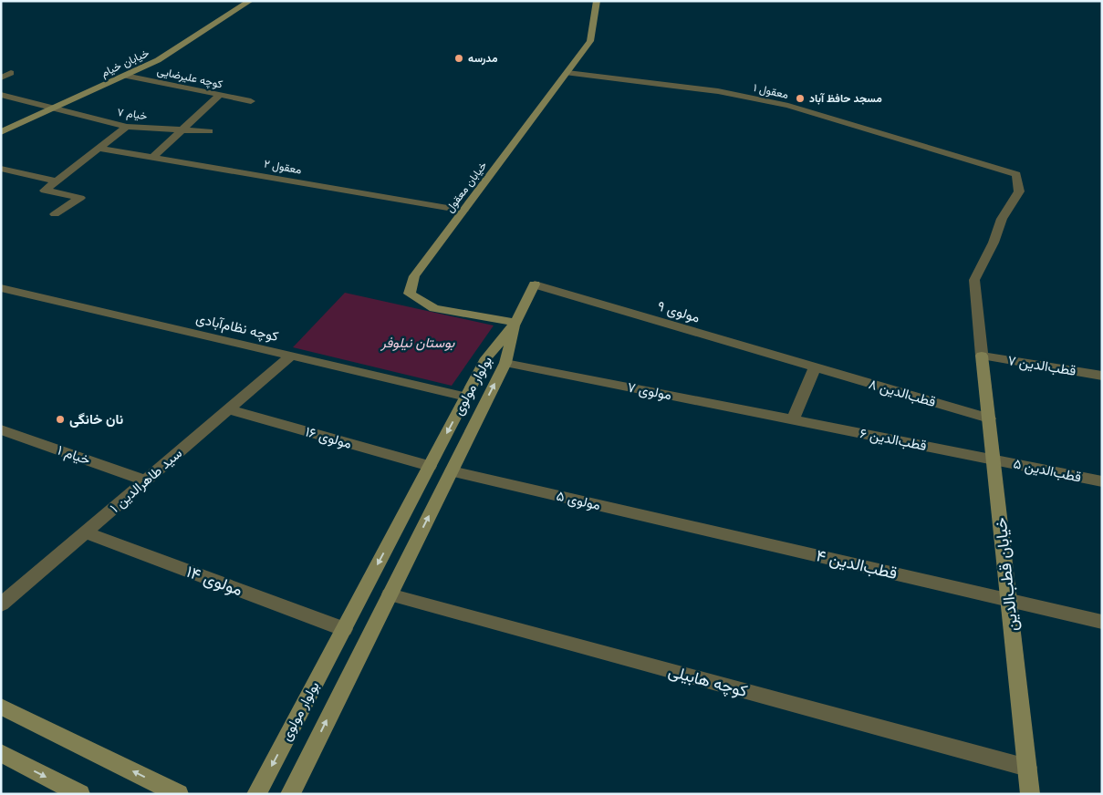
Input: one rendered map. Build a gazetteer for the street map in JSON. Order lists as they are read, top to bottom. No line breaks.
{"streets":{"street":["خیابان خیام","کوچه علیرضایی","معقول ۱","خیام ۷","معقول ۲","خیابان معقول","مولوی ۹","کوچه نظام‌آبادی","قطب‌الدین ۷","بولوار مولوی","مولوی ۷","قطب‌الدین ۸","مولوی ۱۶","قطب‌الدین ۶","خیام ۱","قطب‌الدین ۵","سید طاهرالدین ۱","مولوی ۵","قطب‌الدین ۴","خیابان قطب‌الدین","مولوی ۱۴","کوچه هابیلی"]},"crossings":[["خیابان خیام","کوچه علیرضایی"],["خیابان خیام","خیام ۷"],["معقول ۱","خیابان معقول"],["معقول ۱","قطب‌الدین ۷"],["معقول ۱","خیابان قطب‌الدین"],["معقول ۲","خیابان معقول"],["خیابان معقول","مولوی ۹"],["خیابان معقول","بولوار مولوی"],["مولوی ۹","بولوار مولوی"],["مولوی ۹","قطب‌الدین ۸"],["کوچه نظام‌آبادی","بولوار مولوی"],["کوچه نظام‌آبادی","سید طاهرالدین ۱"],["قطب‌الدین ۷","خیابان قطب‌الدین"],["بولوار مولوی","مولوی ۷"],["بولوار مولوی","مولوی ۱۶"],["بولوار مولوی","مولوی ۵"],["بولوار مولوی","مولوی ۱۴"],["بولوار مولوی","کوچه هابیلی"],["مولوی ۷","قطب‌الدین ۶"],["قطب‌الدین ۸","خیابان قطب‌الدین"],["مولوی ۱۶","سید طاهرالدین ۱"],["قطب‌الدین ۶","قطب‌الدین ۵"],["قطب‌الدین ۶","خیابان قطب‌الدین"],["خیام ۱","سید طاهرالدین ۱"],["قطب‌الدین ۵","خیابان قطب‌الدین"],["سید طاهرالدین ۱","مولوی ۱۴"],["مولوی ۵","قطب‌الدین ۴"],["قطب‌الدین ۴","خیابان قطب‌الدین"],["خیابان قطب‌الدین","کوچه هابیلی"]],"parks":["بوستان نیلوفر"],"places":["مدرسه","مسجد حافظ آباد","نان خانگی"]}
